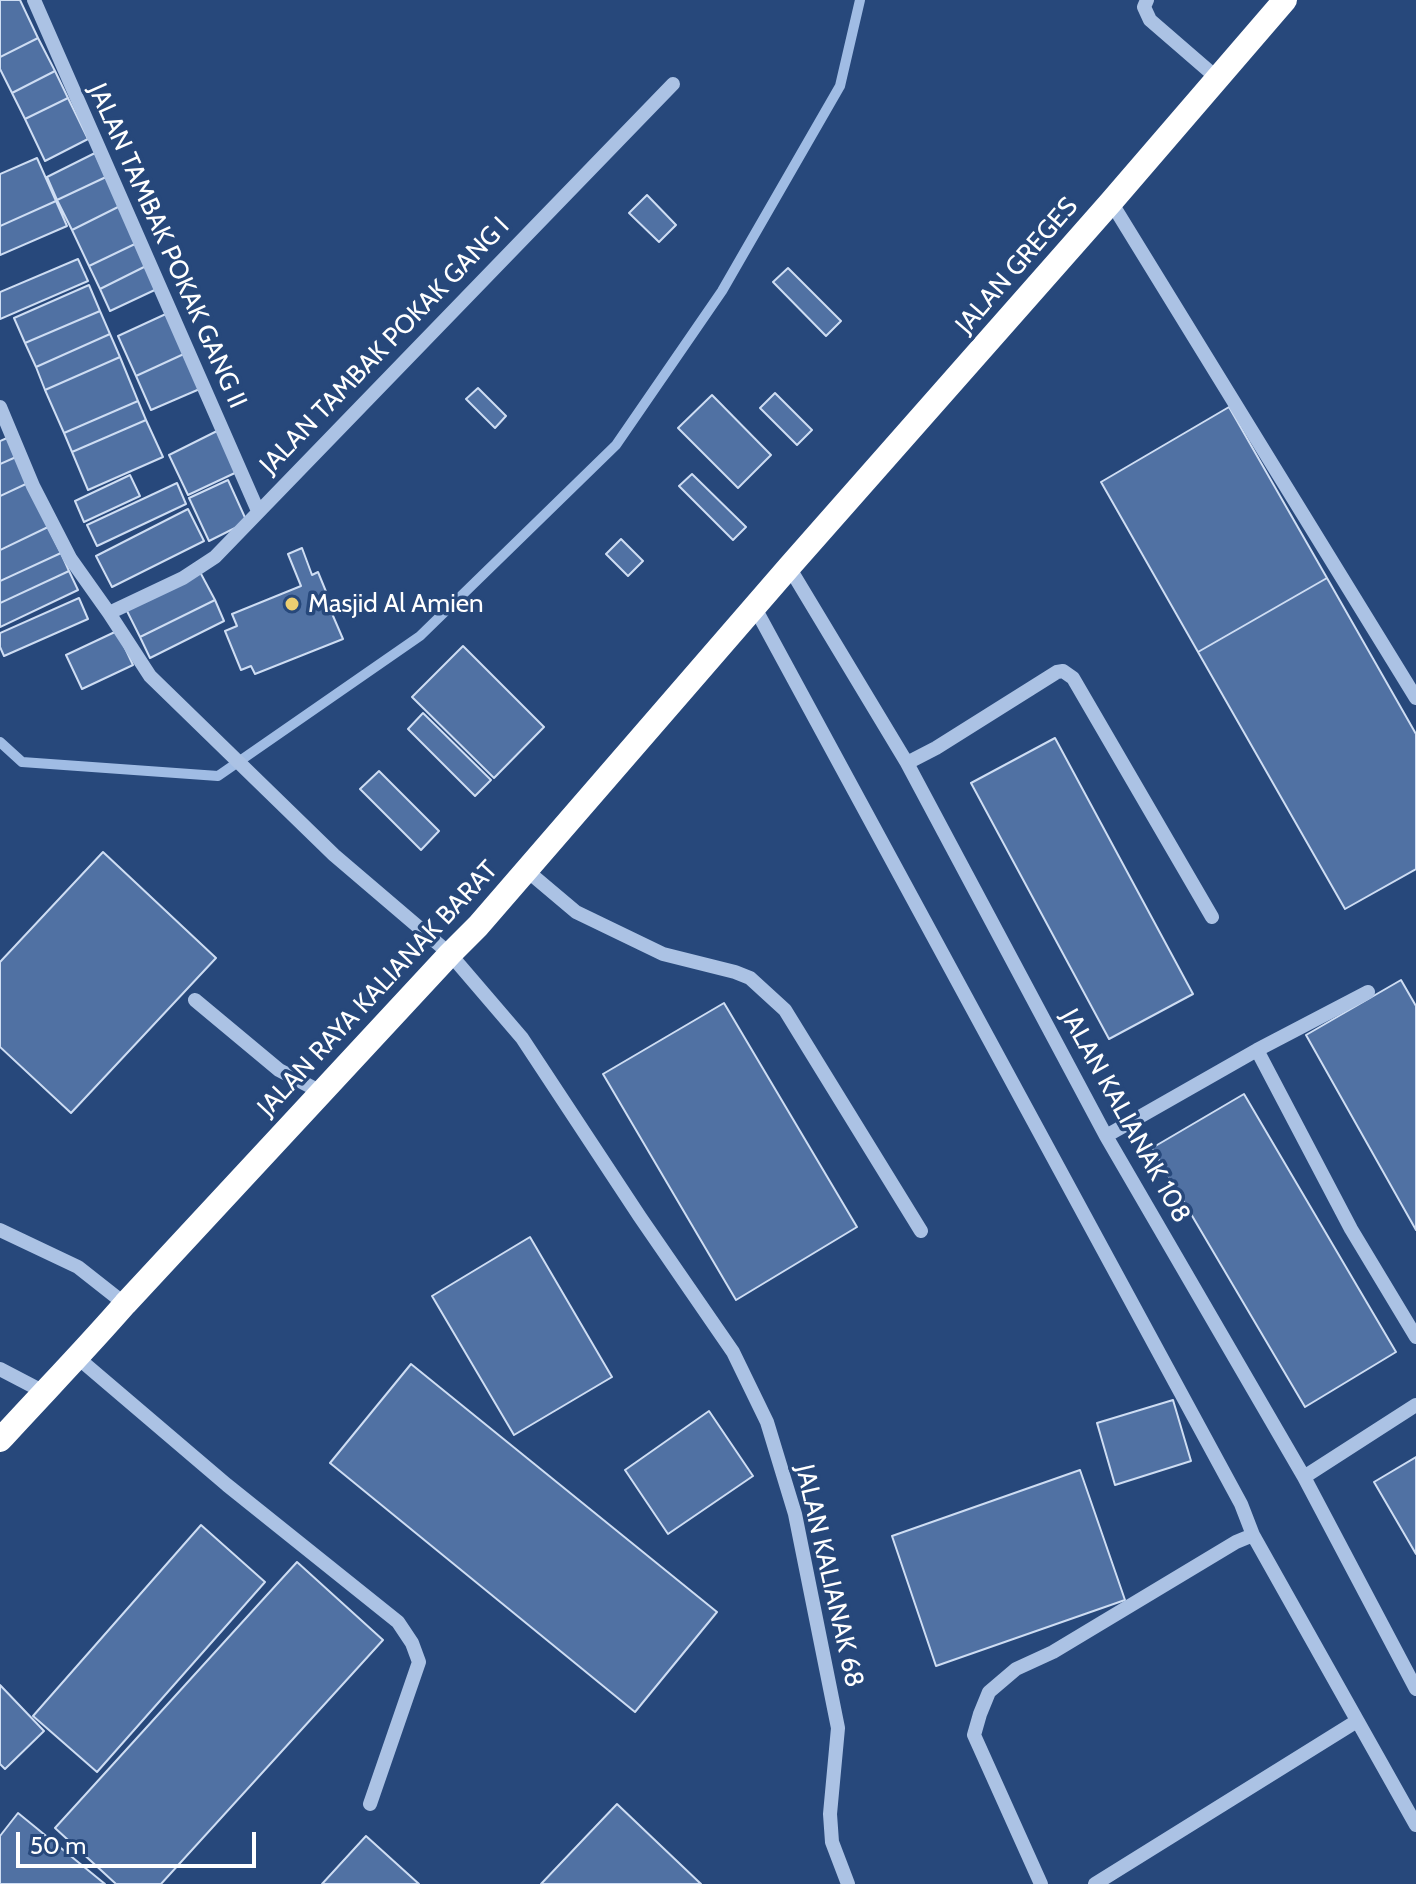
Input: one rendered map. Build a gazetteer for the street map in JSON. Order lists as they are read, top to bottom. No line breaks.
{"streets":{"highway":["JALAN GREGES","JALAN RAYA KALIANAK BARAT"],"street":["JALAN TAMBAK POKAK GANG II","JALAN TAMBAK POKAK GANG I","JALAN KALIANAK 108","JALAN KALIANAK 68"]},"crossings":[["JALAN TAMBAK POKAK GANG II","JALAN TAMBAK POKAK GANG I"],["JALAN GREGES","JALAN RAYA KALIANAK BARAT"],["JALAN GREGES","JALAN KALIANAK 108"],["JALAN TAMBAK POKAK GANG I","JALAN KALIANAK 68"],["JALAN RAYA KALIANAK BARAT","JALAN KALIANAK 108"],["JALAN RAYA KALIANAK BARAT","JALAN KALIANAK 68"]],"places":["Masjid Al Amien"],"scale_bar":"50 m"}
